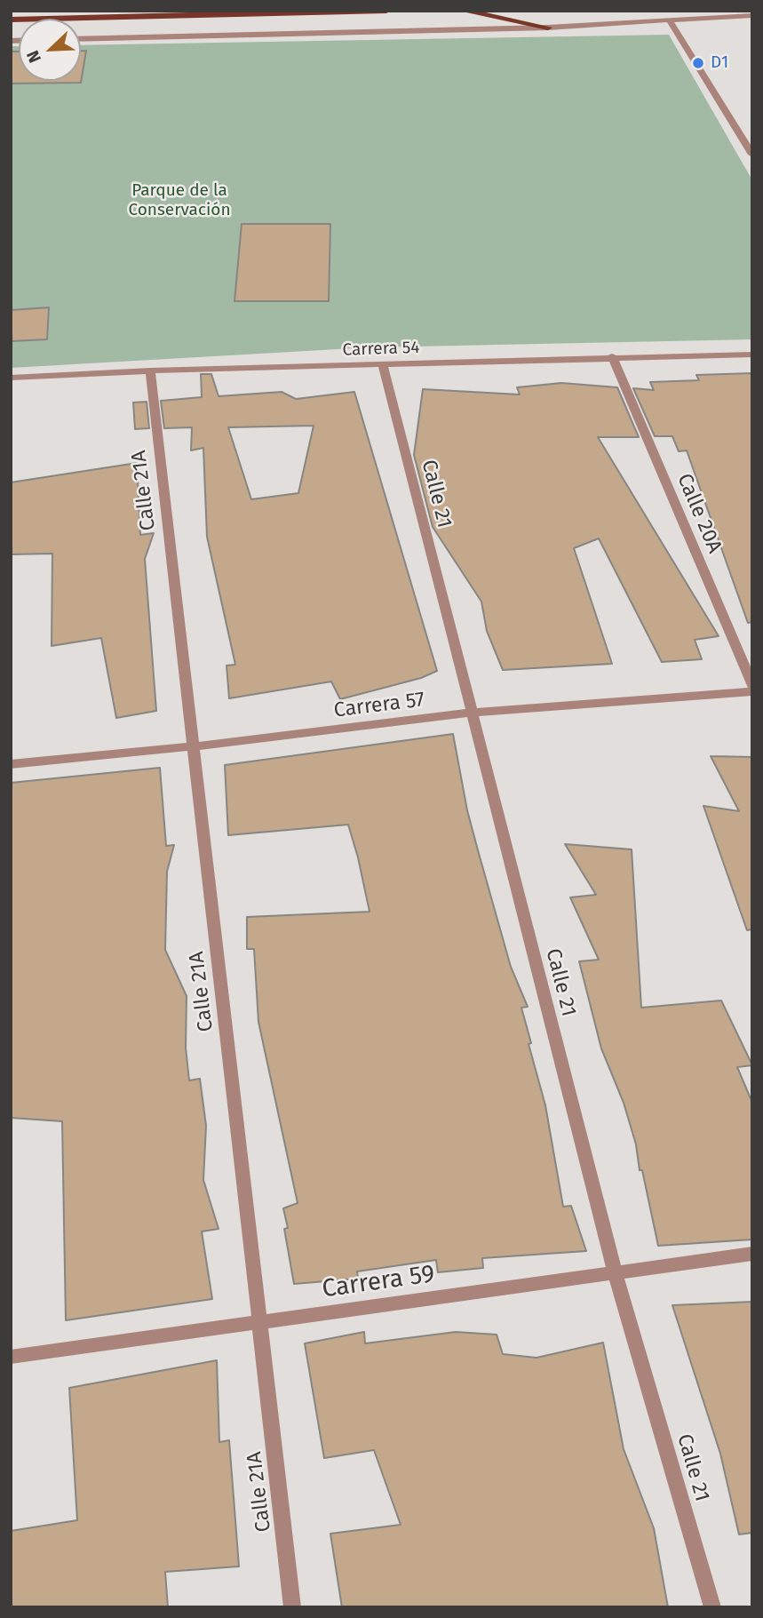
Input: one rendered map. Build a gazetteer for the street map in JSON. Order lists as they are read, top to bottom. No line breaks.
{"streets":{"street":["Carrera 54","Calle 21A","Calle 21","Calle 20A","Carrera 57","Carrera 59"]},"crossings":[["Carrera 54","Calle 21A"],["Carrera 54","Calle 21"],["Carrera 54","Calle 20A"],["Calle 21A","Carrera 57"],["Calle 21A","Carrera 59"],["Calle 21","Carrera 57"],["Calle 21","Carrera 59"]],"parks":["Parque de la Conservación"],"places":["D1"],"north":"bottom left"}
